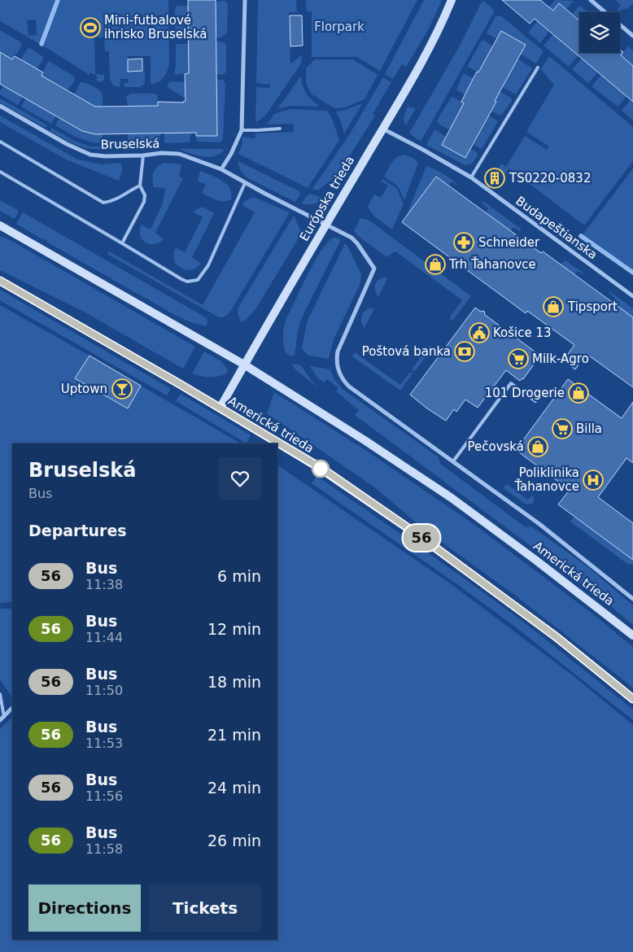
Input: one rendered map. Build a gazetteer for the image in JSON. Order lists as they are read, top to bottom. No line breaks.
{"streets":{"street":["Bruselská","Európska trieda","Budapeštianska","Americká trieda"]},"crossings":[["Bruselská","Európska trieda"],["Európska trieda","Budapeštianska"],["Európska trieda","Americká trieda"]],"parks":["Florpark"],"places":{"sports":["Mini-futbalové ihrisko Bruselská"],"building":["TS0220-0832"],"pharmacy":["Schneider"],"shop":["Trh Ťahanovce","Tipsport","101 Drogerie","Pečovská"],"public building":["Košice 13"],"bank":["Poštová banka"],"supermarket":["Milk-Agro","Billa"],"bar":["Uptown"],"hospital":["Poliklinika Ťahanovce"]},"lines":["bus line 56"],"page":{"on_map":"56","heading":[["Bruselská","Bus"],"Departures"],"list":[{"mark":"56","name":"Bus","note":"11:38","value":"6 min"},{"mark":"56","name":"Bus","note":"11:44","value":"12 min"},{"mark":"56","name":"Bus","note":"11:50","value":"18 min"},{"mark":"56","name":"Bus","note":"11:53","value":"21 min"},{"mark":"56","name":"Bus","note":"11:56","value":"24 min"},{"mark":"56","name":"Bus","note":"11:58","value":"26 min"}],"buttons":["Directions","Tickets"]}}
